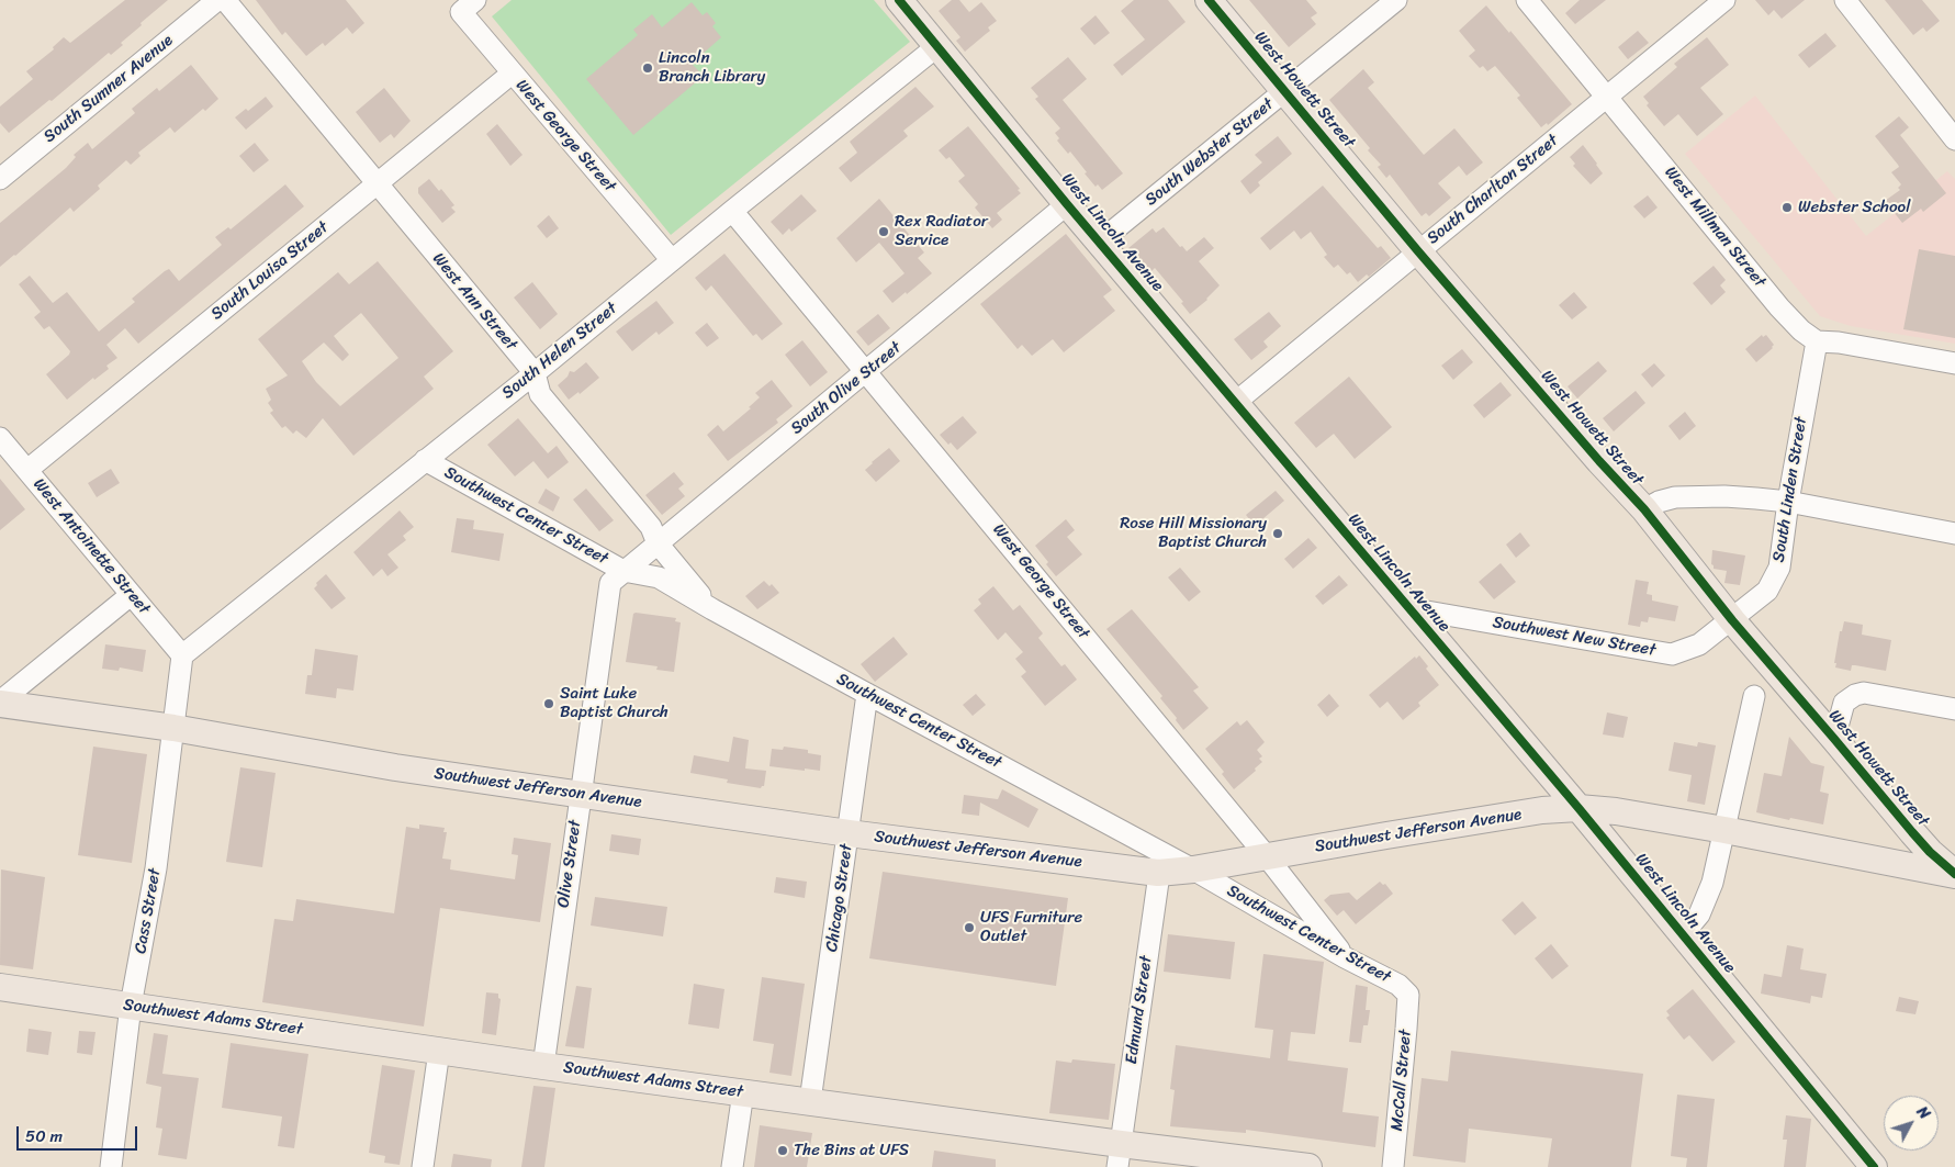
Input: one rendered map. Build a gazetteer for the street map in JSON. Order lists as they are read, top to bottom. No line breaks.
{"streets":{"main road":["West Howett Street","West Lincoln Avenue","Southwest Jefferson Avenue","Southwest Adams Street"],"street":["South Sumner Avenue","West George Street","South Webster Street","South Charlton Street","West Millman Street","South Louisa Street","West Ann Street","South Helen Street","South Olive Street","South Linden Street","Southwest Center Street","West Antoinette Street","Southwest New Street","Olive Street","Chicago Street","Cass Street","Edmund Street","McCall Street"]},"crossings":[["West Howett Street","South Webster Street"],["West Howett Street","South Charlton Street"],["West Howett Street","South Linden Street"],["West Howett Street","Southwest New Street"],["West Howett Street","Southwest Jefferson Avenue"],["West George Street","South Louisa Street"],["West George Street","South Helen Street"],["West George Street","South Olive Street"],["West George Street","Southwest Center Street"],["West George Street","Southwest Jefferson Avenue"],["South Webster Street","West Lincoln Avenue"],["South Charlton Street","West Millman Street"],["South Charlton Street","West Lincoln Avenue"],["West Millman Street","South Linden Street"],["West Lincoln Avenue","South Helen Street"],["West Lincoln Avenue","South Olive Street"],["West Lincoln Avenue","Southwest New Street"],["West Lincoln Avenue","Southwest Jefferson Avenue"],["South Louisa Street","West Ann Street"],["South Louisa Street","West Antoinette Street"],["West Ann Street","South Helen Street"],["West Ann Street","South Olive Street"],["West Ann Street","Southwest Center Street"],["South Helen Street","Southwest Center Street"],["South Helen Street","West Antoinette Street"],["South Helen Street","Cass Street"],["South Olive Street","Southwest Center Street"],["South Olive Street","Olive Street"],["South Linden Street","Southwest New Street"],["Southwest Center Street","Southwest Jefferson Avenue"],["Southwest Center Street","Olive Street"],["Southwest Center Street","Chicago Street"],["Southwest Center Street","Edmund Street"],["Southwest Center Street","McCall Street"],["West Antoinette Street","Cass Street"],["Southwest Jefferson Avenue","Olive Street"],["Southwest Jefferson Avenue","Chicago Street"],["Southwest Jefferson Avenue","Cass Street"],["Southwest Jefferson Avenue","Edmund Street"],["Olive Street","Southwest Adams Street"],["Chicago Street","Southwest Adams Street"],["Cass Street","Southwest Adams Street"],["Edmund Street","Southwest Adams Street"]],"places":["Lincoln Branch Library","Webster School","Rex Radiator Service","Rose Hill Missionary Baptist Church","Saint Luke Baptist Church","UFS Furniture Outlet","The Bins at UFS"],"scale_bar":"50 m","north":"top right"}
